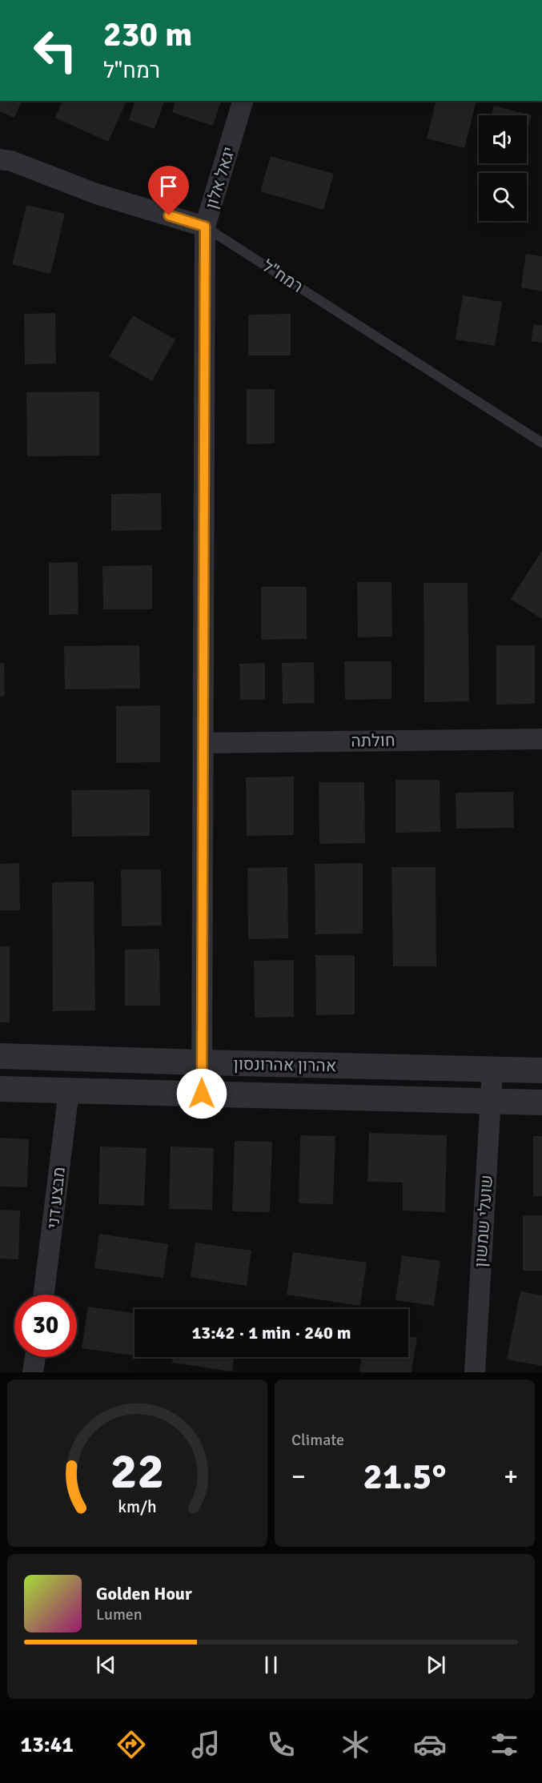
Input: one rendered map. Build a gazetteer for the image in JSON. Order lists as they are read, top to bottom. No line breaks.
{"streets":{"street":["יגאל אלון","רמח\"ל","חולתה","אהרון אהרונסון","מבצע דני","שועלי שמשון"]},"crossings":[["יגאל אלון","רמח\"ל"],["יגאל אלון","חולתה"],["יגאל אלון","אהרון אהרונסון"],["אהרון אהרונסון","מבצע דני"],["אהרון אהרונסון","שועלי שמשון"]],"page":{"turn":["230 m","רמח\"ל"],"limit":"30","trip":"13:42 · 1 min · 240 m","tile":"Climate","heat":["−","21.5°","+"],"song":["Golden Hour","Lumen"],"tabs":"13:41","gauge":["22","km/h"]}}
